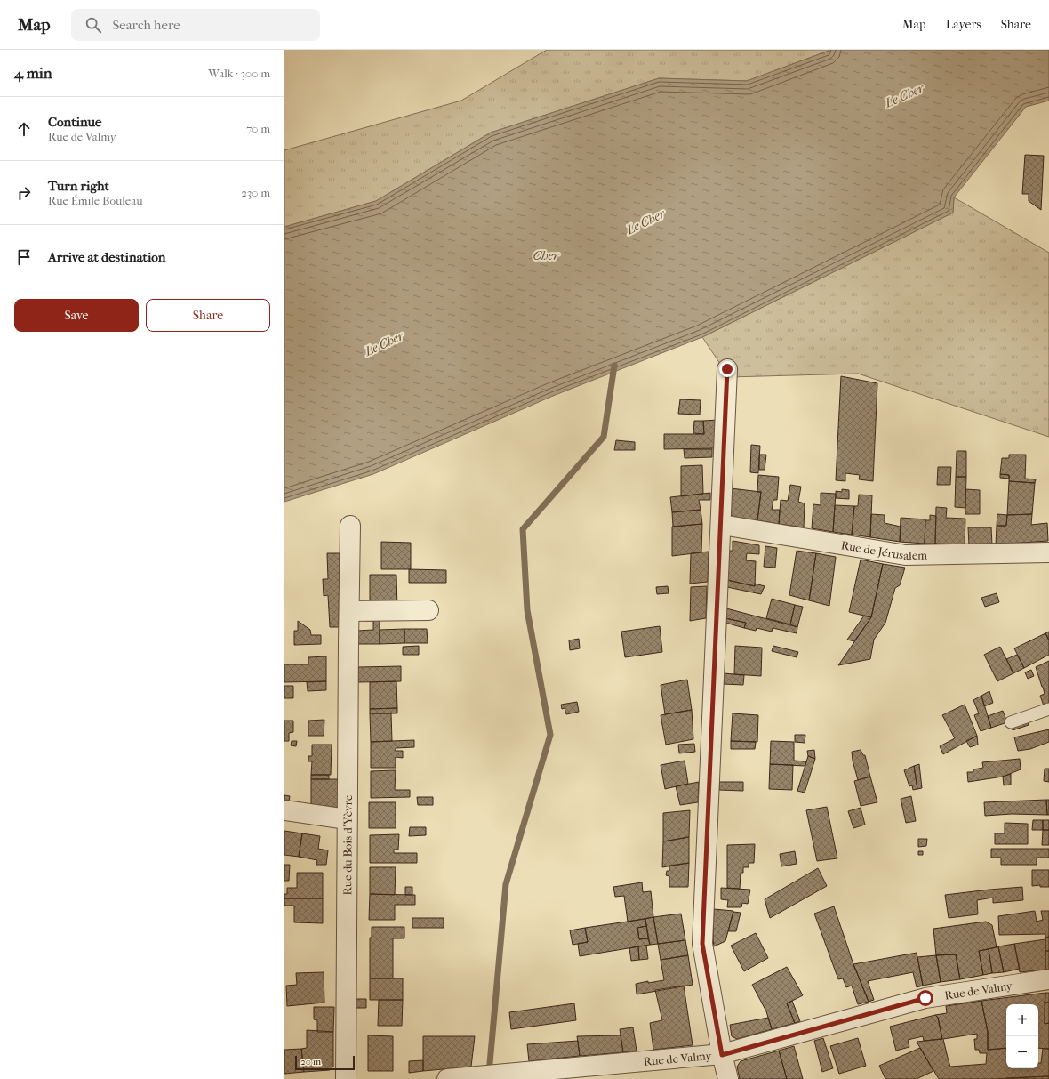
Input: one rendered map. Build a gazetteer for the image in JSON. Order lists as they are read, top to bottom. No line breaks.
{"streets":{"street":["Rue de Jérusalem","Rue du Bois d'Yèvre","Rue de Valmy"]},"water":["Le Cher","Cher"],"scale_bar":"20 m","page":{"header":"Map","search":"Search here","nav":["Map","Layers","Share"],"heading":["4 min","Walk · 300 m"],"list":[["Continue","Rue de Valmy","70 m"],["Turn right","Rue Émile Bouleau","230 m"],"Arrive at destination"],"buttons":["Save","Share"],"map_buttons":["+","−"],"scale":"20 m"}}
